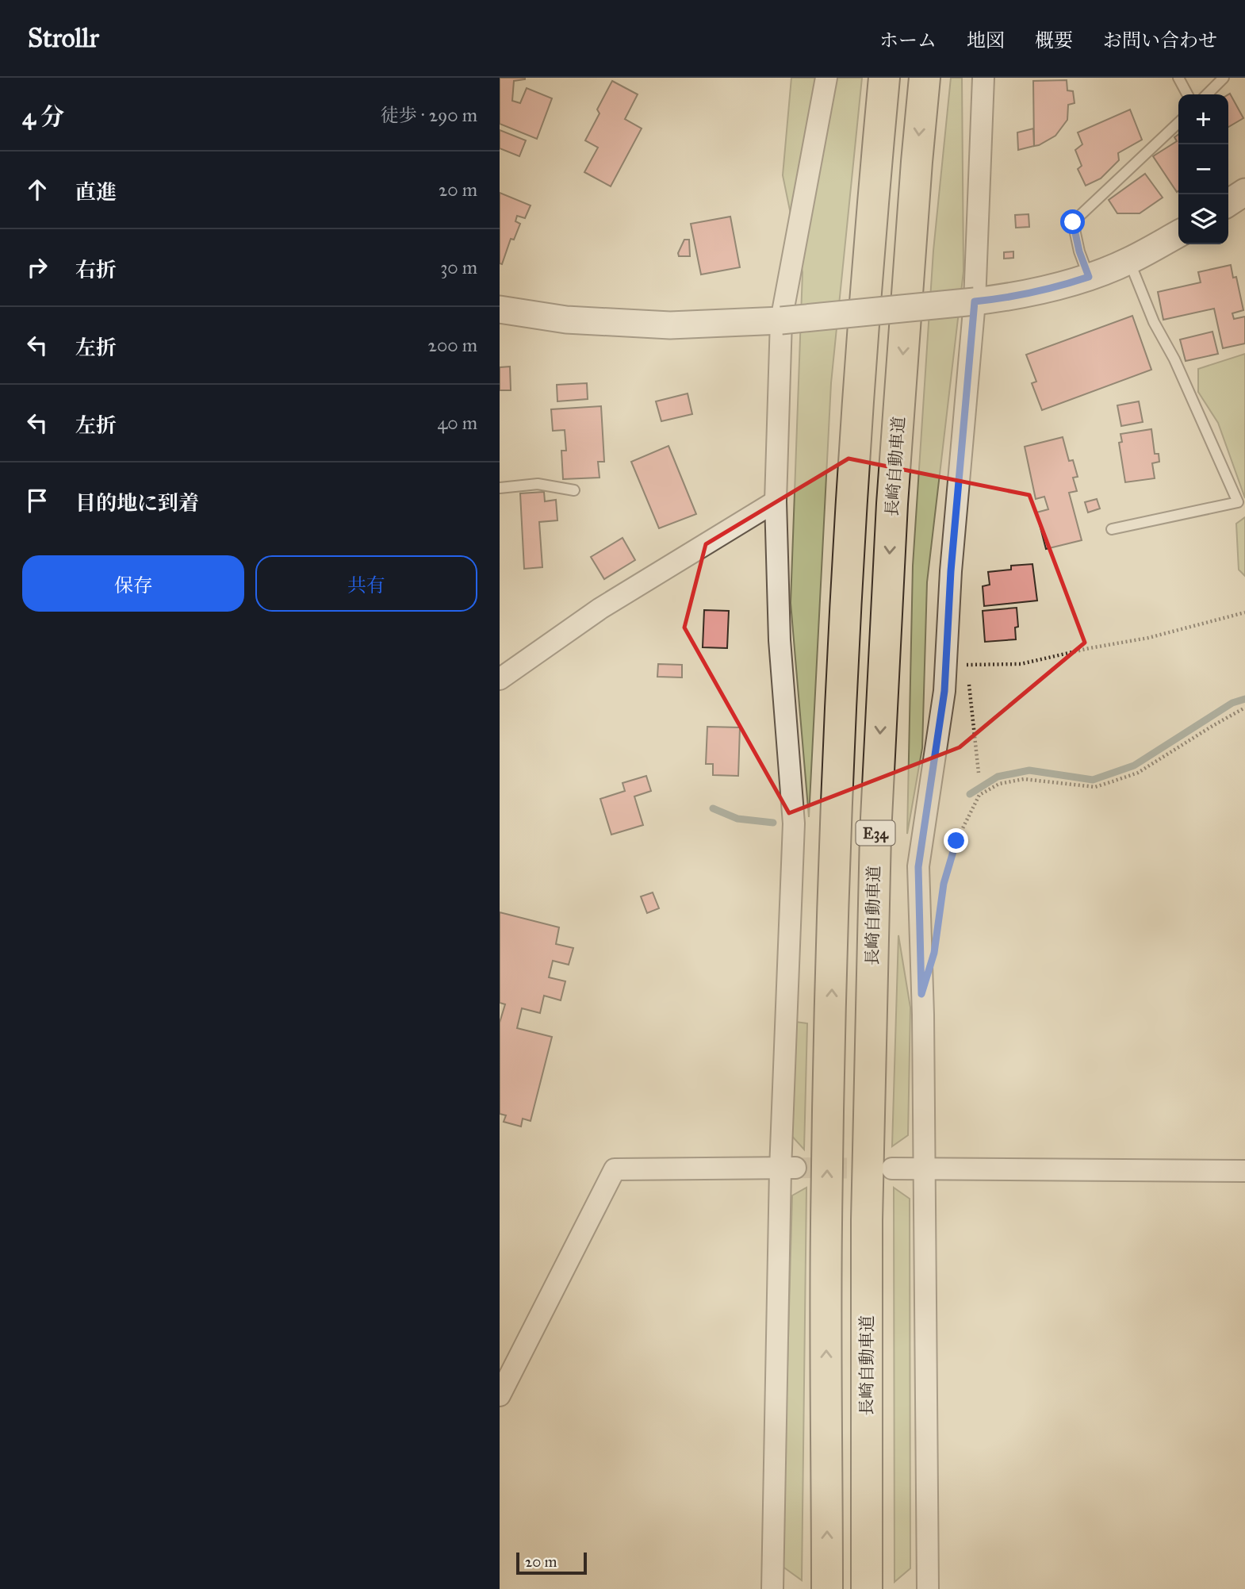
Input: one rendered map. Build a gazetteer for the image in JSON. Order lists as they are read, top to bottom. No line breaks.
{"streets":{"highway":["長崎自動車道","E34"]},"scale_bar":"20 m","page":{"header":"Strollr","nav":["ホーム","地図","概要","お問い合わせ"],"heading":["4 分","徒歩 · 290 m"],"map_buttons":["+","−"],"list":[["直進","20 m"],["右折","30 m"],["左折","200 m"],["左折","40 m"],"目的地に到着"],"buttons":["保存","共有"],"scale":"20 m"}}
